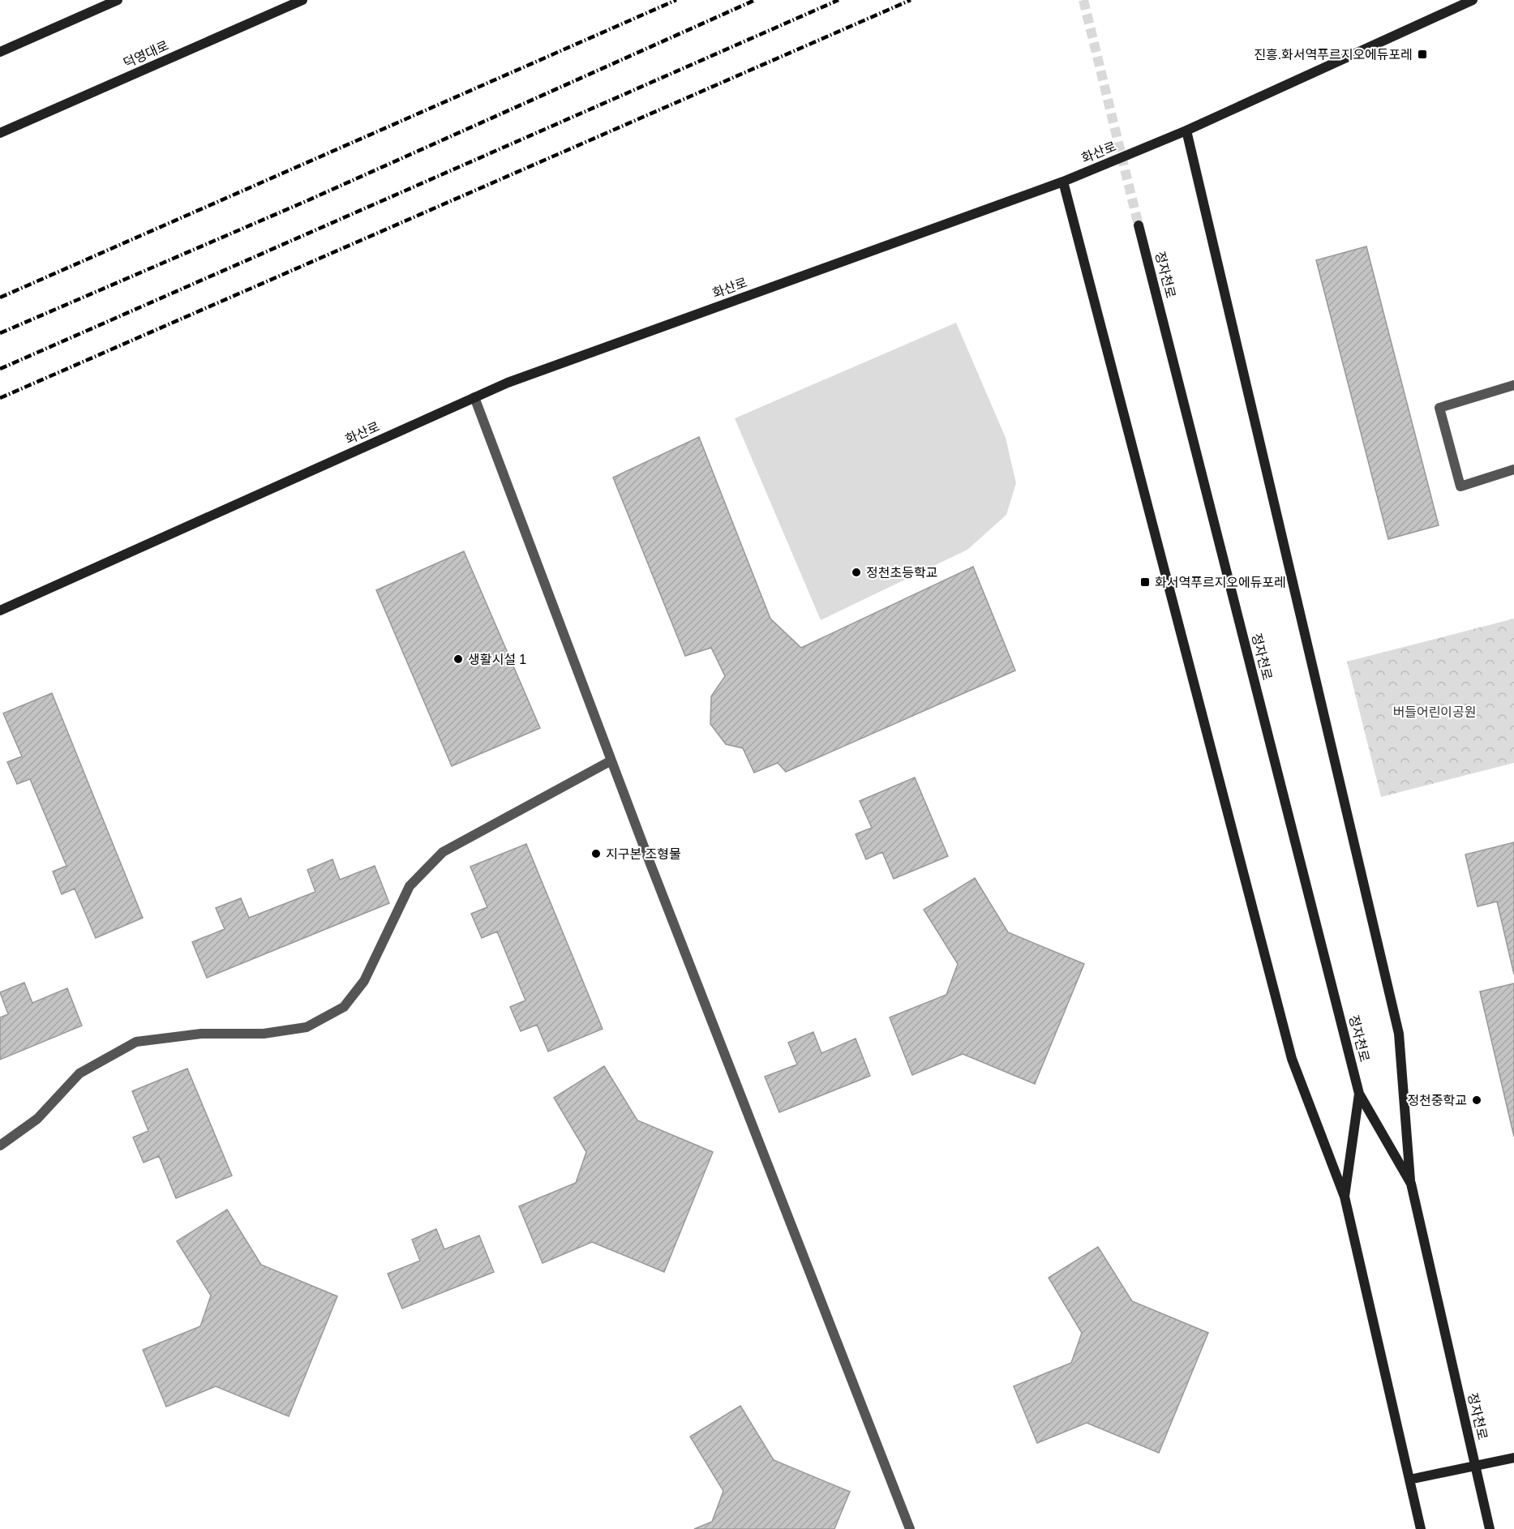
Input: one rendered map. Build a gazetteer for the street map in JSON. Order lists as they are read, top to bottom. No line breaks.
{"streets":{"street":["덕영대로","화산로","정자천로"]},"parks":["버들어린이공원"],"places":{"transit":["진흥.화서역푸르지오에듀포레","화서역푸르지오에듀포레"],"other":["정천초등학교","생활시설 1","지구본 조형물","정천중학교"]}}
